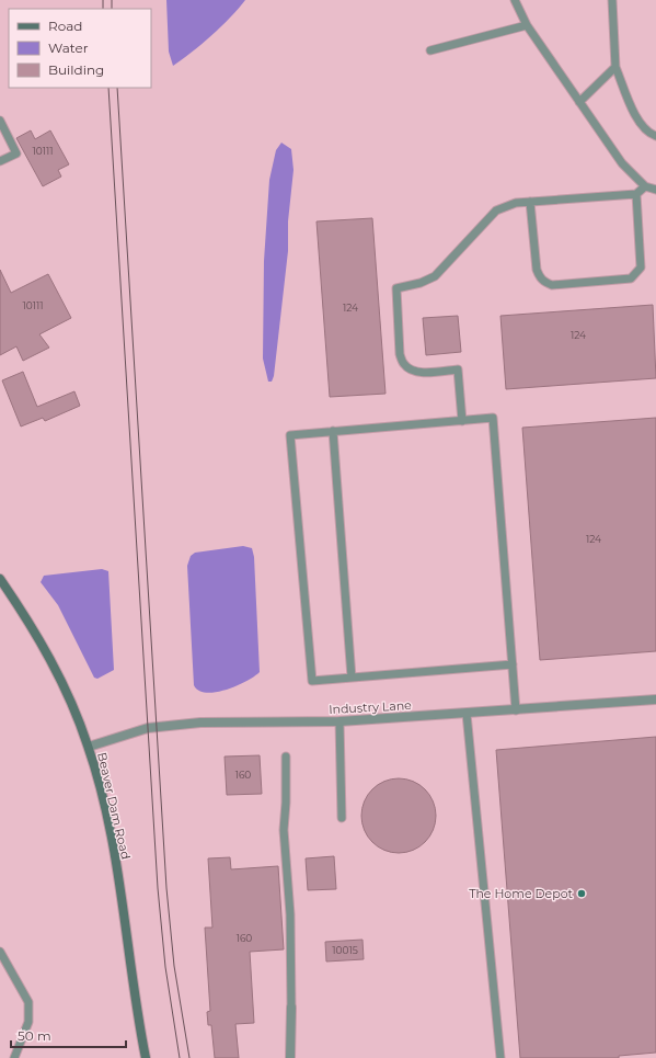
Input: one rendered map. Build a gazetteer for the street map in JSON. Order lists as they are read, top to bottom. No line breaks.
{"streets":{"main road":["Beaver Dam Road"],"street":["Industry Lane"]},"crossings":[["Industry Lane","Beaver Dam Road"]],"places":["The Home Depot"],"house_numbers":["10111","10111","124","124","124","160","160","10015"],"legend":["Road","Water","Building"],"scale_bar":"50 m"}
